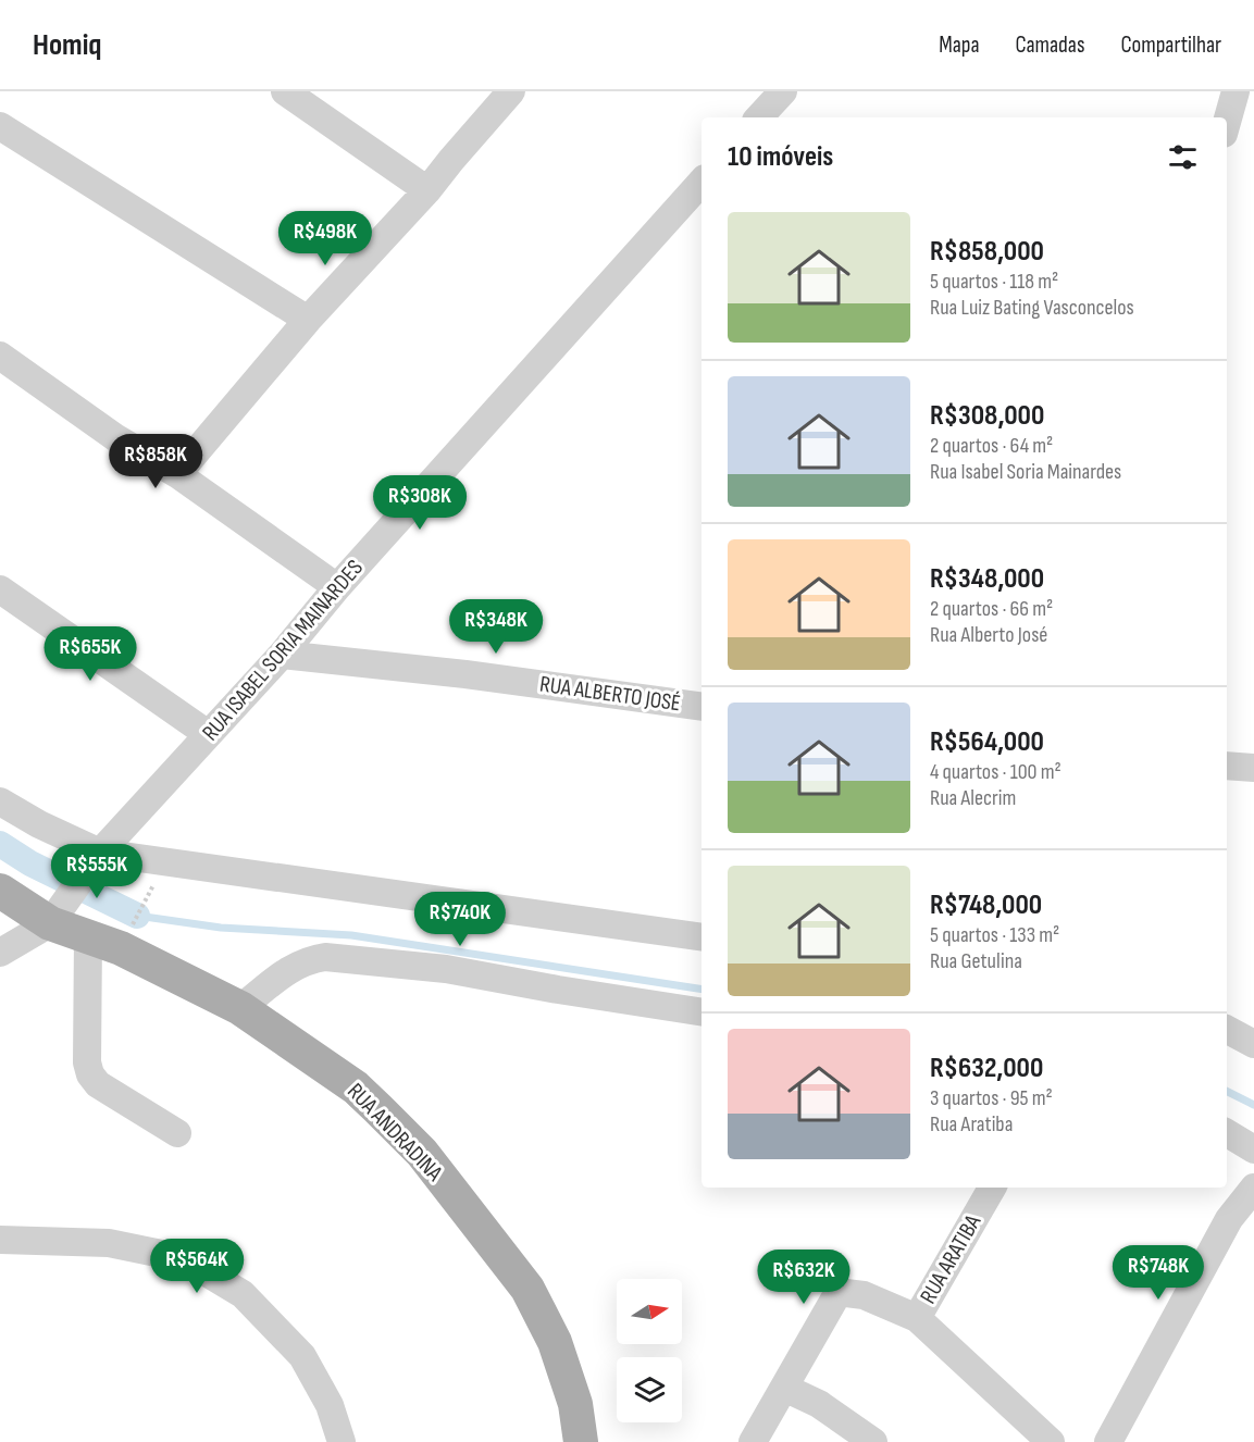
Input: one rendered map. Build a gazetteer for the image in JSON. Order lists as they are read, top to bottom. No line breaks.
{"streets":{"main road":["RUA ANDRADINA"],"street":["RUA ISABEL SORIA MAINARDES","RUA ALBERTO JOSÉ","RUA ARATIBA"]},"crossings":[["RUA ISABEL SORIA MAINARDES","RUA ALBERTO JOSÉ"],["RUA ISABEL SORIA MAINARDES","RUA ANDRADINA"]],"north":"right","page":{"header":"Homiq","nav":["Mapa","Camadas","Compartilhar"],"heading":"10 imóveis","list":[{"name":"R$858,000","note":"5 quartos · 118 m² · Rua Luiz Bating Vasconcelos"},{"name":"R$308,000","note":"2 quartos · 64 m² · Rua Isabel Soria Mainardes"},{"name":"R$348,000","note":"2 quartos · 66 m² · Rua Alberto José"},{"name":"R$564,000","note":"4 quartos · 100 m² · Rua Alecrim"},{"name":"R$748,000","note":"5 quartos · 133 m² · Rua Getulina"},{"name":"R$632,000","note":"3 quartos · 95 m² · Rua Aratiba"}],"price":["R$498K","R$858K","R$308K","R$348K","R$655K","R$555K","R$740K","R$564K","R$748K","R$632K"]}}
